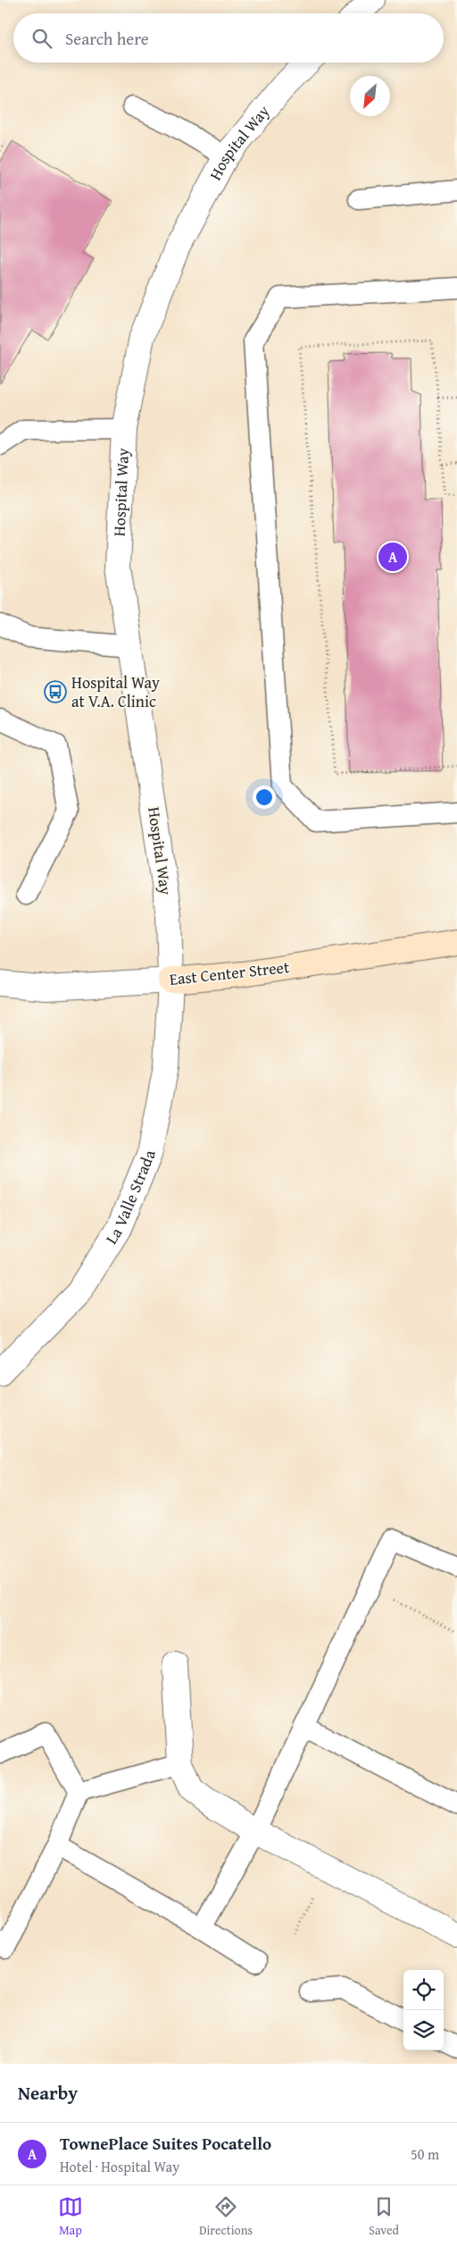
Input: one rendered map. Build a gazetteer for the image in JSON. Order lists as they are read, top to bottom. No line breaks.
{"streets":{"main road":["East Center Street"],"street":["Hospital Way","La Valle Strada"]},"crossings":[["Hospital Way","East Center Street"],["Hospital Way","La Valle Strada"],["East Center Street","La Valle Strada"]],"places":{"bus stop":["Hospital Way at V.A. Clinic"]},"north":"bottom left","page":{"search":"Search here","pins":"A","heading":"Nearby","list":[{"mark":"A","name":"TownePlace Suites Pocatello","note":"Hotel · Hospital Way","value":"50 m"}],"nav":["Map","Directions","Saved"]}}
